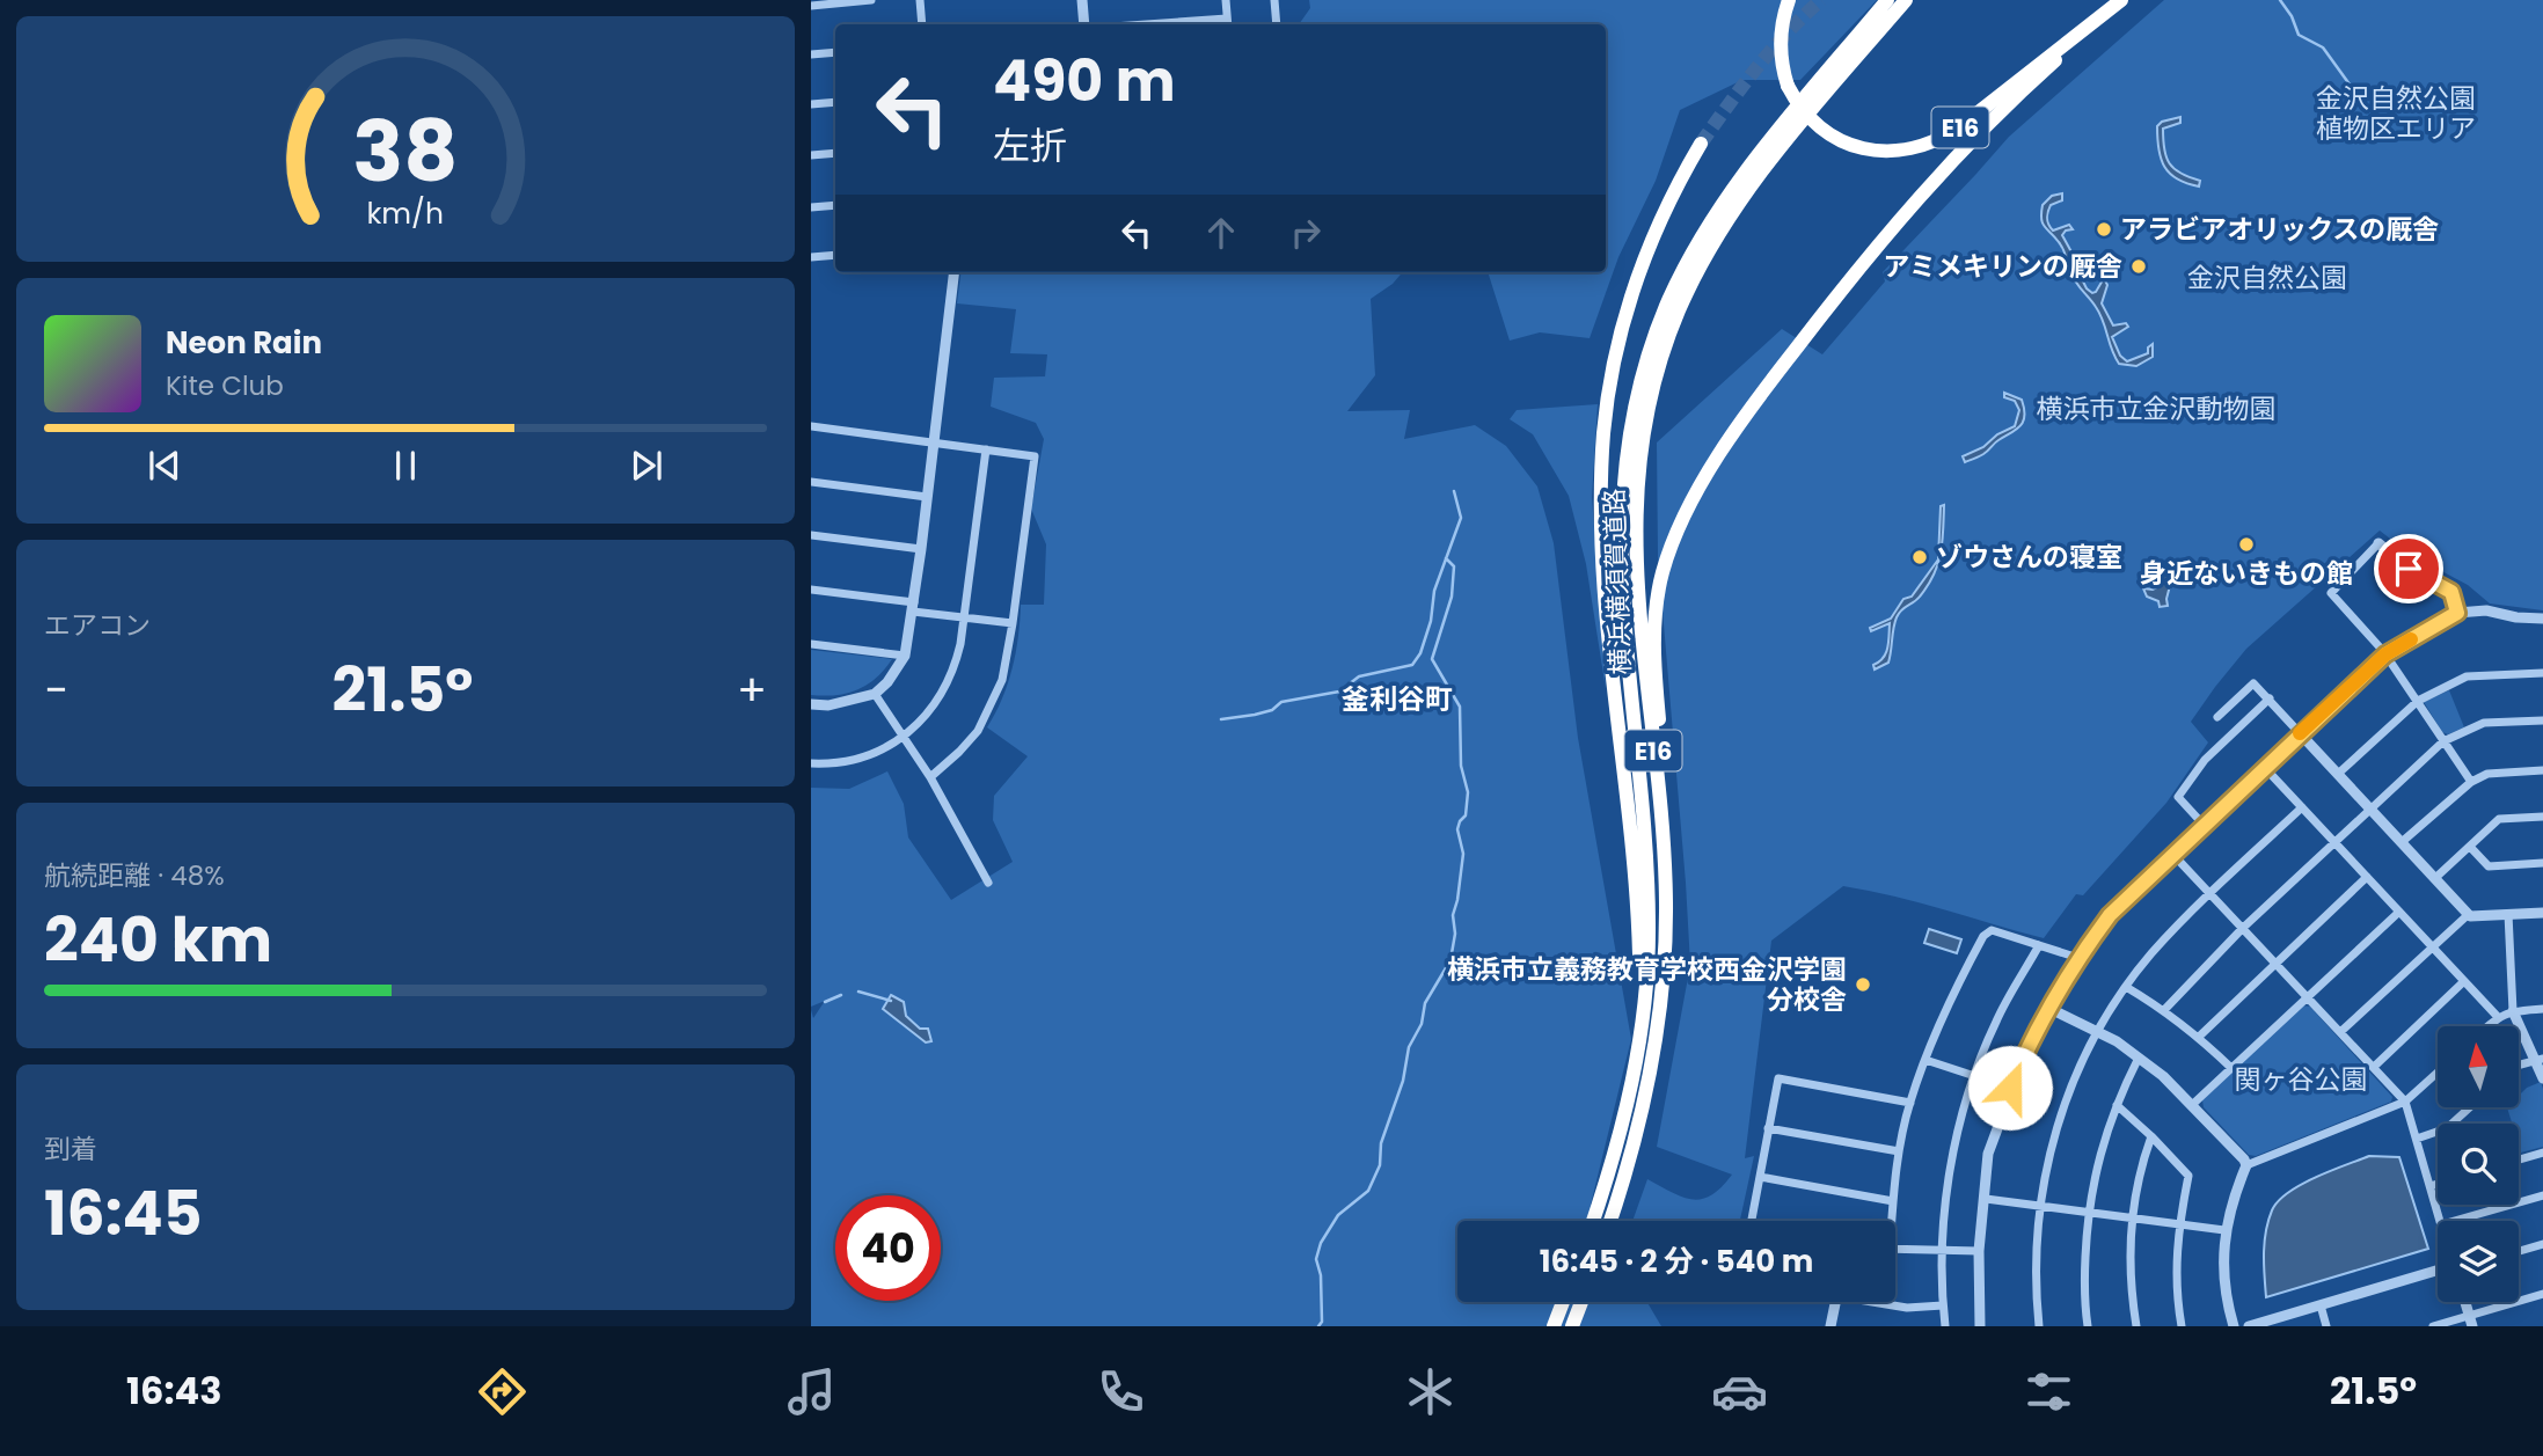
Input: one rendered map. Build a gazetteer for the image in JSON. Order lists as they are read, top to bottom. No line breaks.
{"streets":{"highway":["E16","横浜横須賀道路"]},"crossings":[["E16","横浜横須賀道路"]],"districts":["釜利谷町"],"parks":["金沢自然公園 植物区エリア","金沢自然公園","横浜市立金沢動物園","関ヶ谷公園"],"places":["アラビアオリックスの厩舎","アミメキリンの厩舎","身近ないきもの館","ゾウさんの寝室","横浜市立義務教育学校西金沢学園 分校舎"],"north":"top","page":{"turn":["490 m","左折"],"song":["Neon Rain","Kite Club"],"tile":["エアコン",["航続距離 · 48%","240 km"],["到着","16:45"]],"heat":["−","21.5°","+"],"limit":"40","trip":"16:45 · 2 分 · 540 m","tabs":["16:43","21.5°"],"gauge":["38","km/h"]}}
